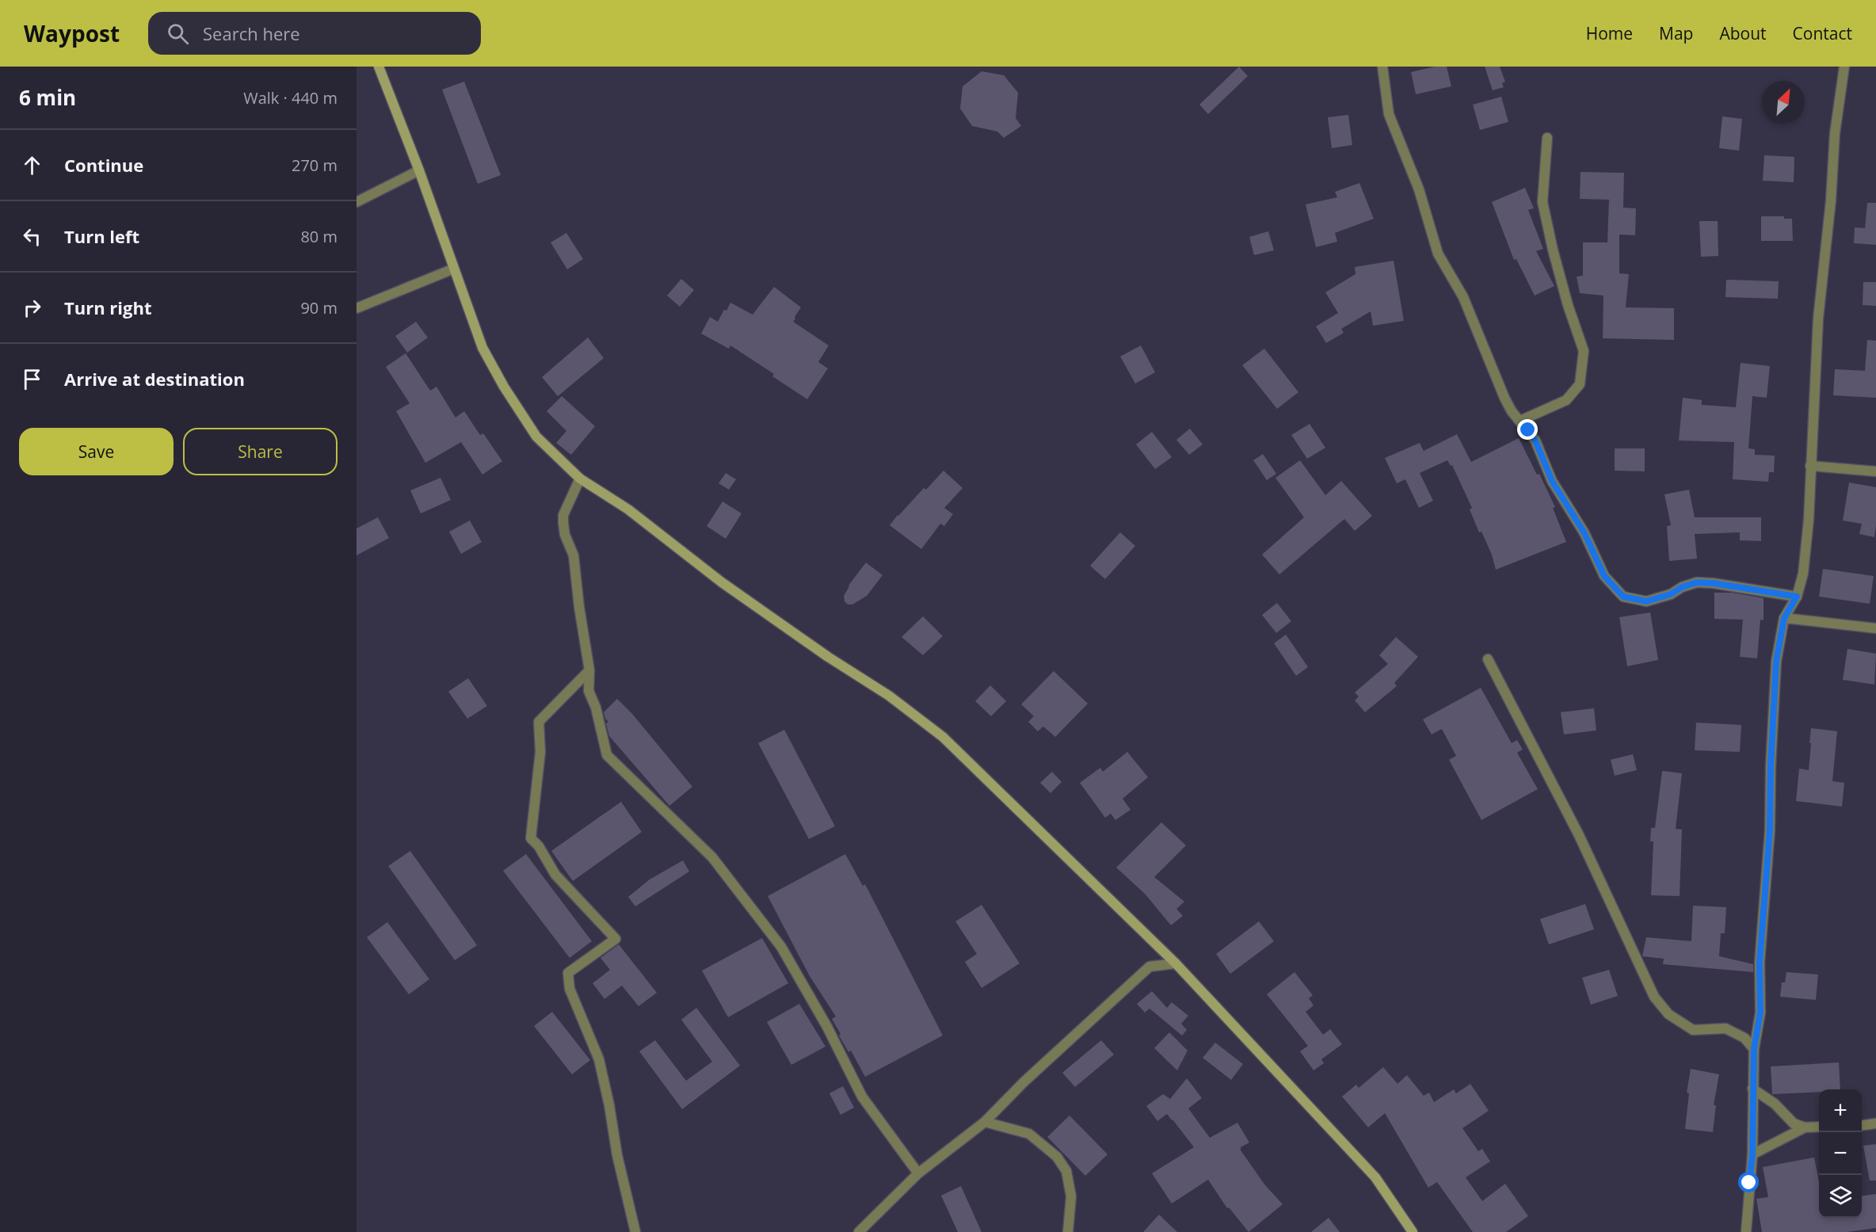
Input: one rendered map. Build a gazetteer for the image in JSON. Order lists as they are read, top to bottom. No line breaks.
{"north":"top right","page":{"header":"Waypost","search":"Search here","nav":["Home","Map","About","Contact"],"heading":["6 min","Walk · 440 m"],"list":[["Continue","270 m"],["Turn left","80 m"],["Turn right","90 m"],"Arrive at destination"],"buttons":["Save","Share"],"map_buttons":["+","−"]}}
